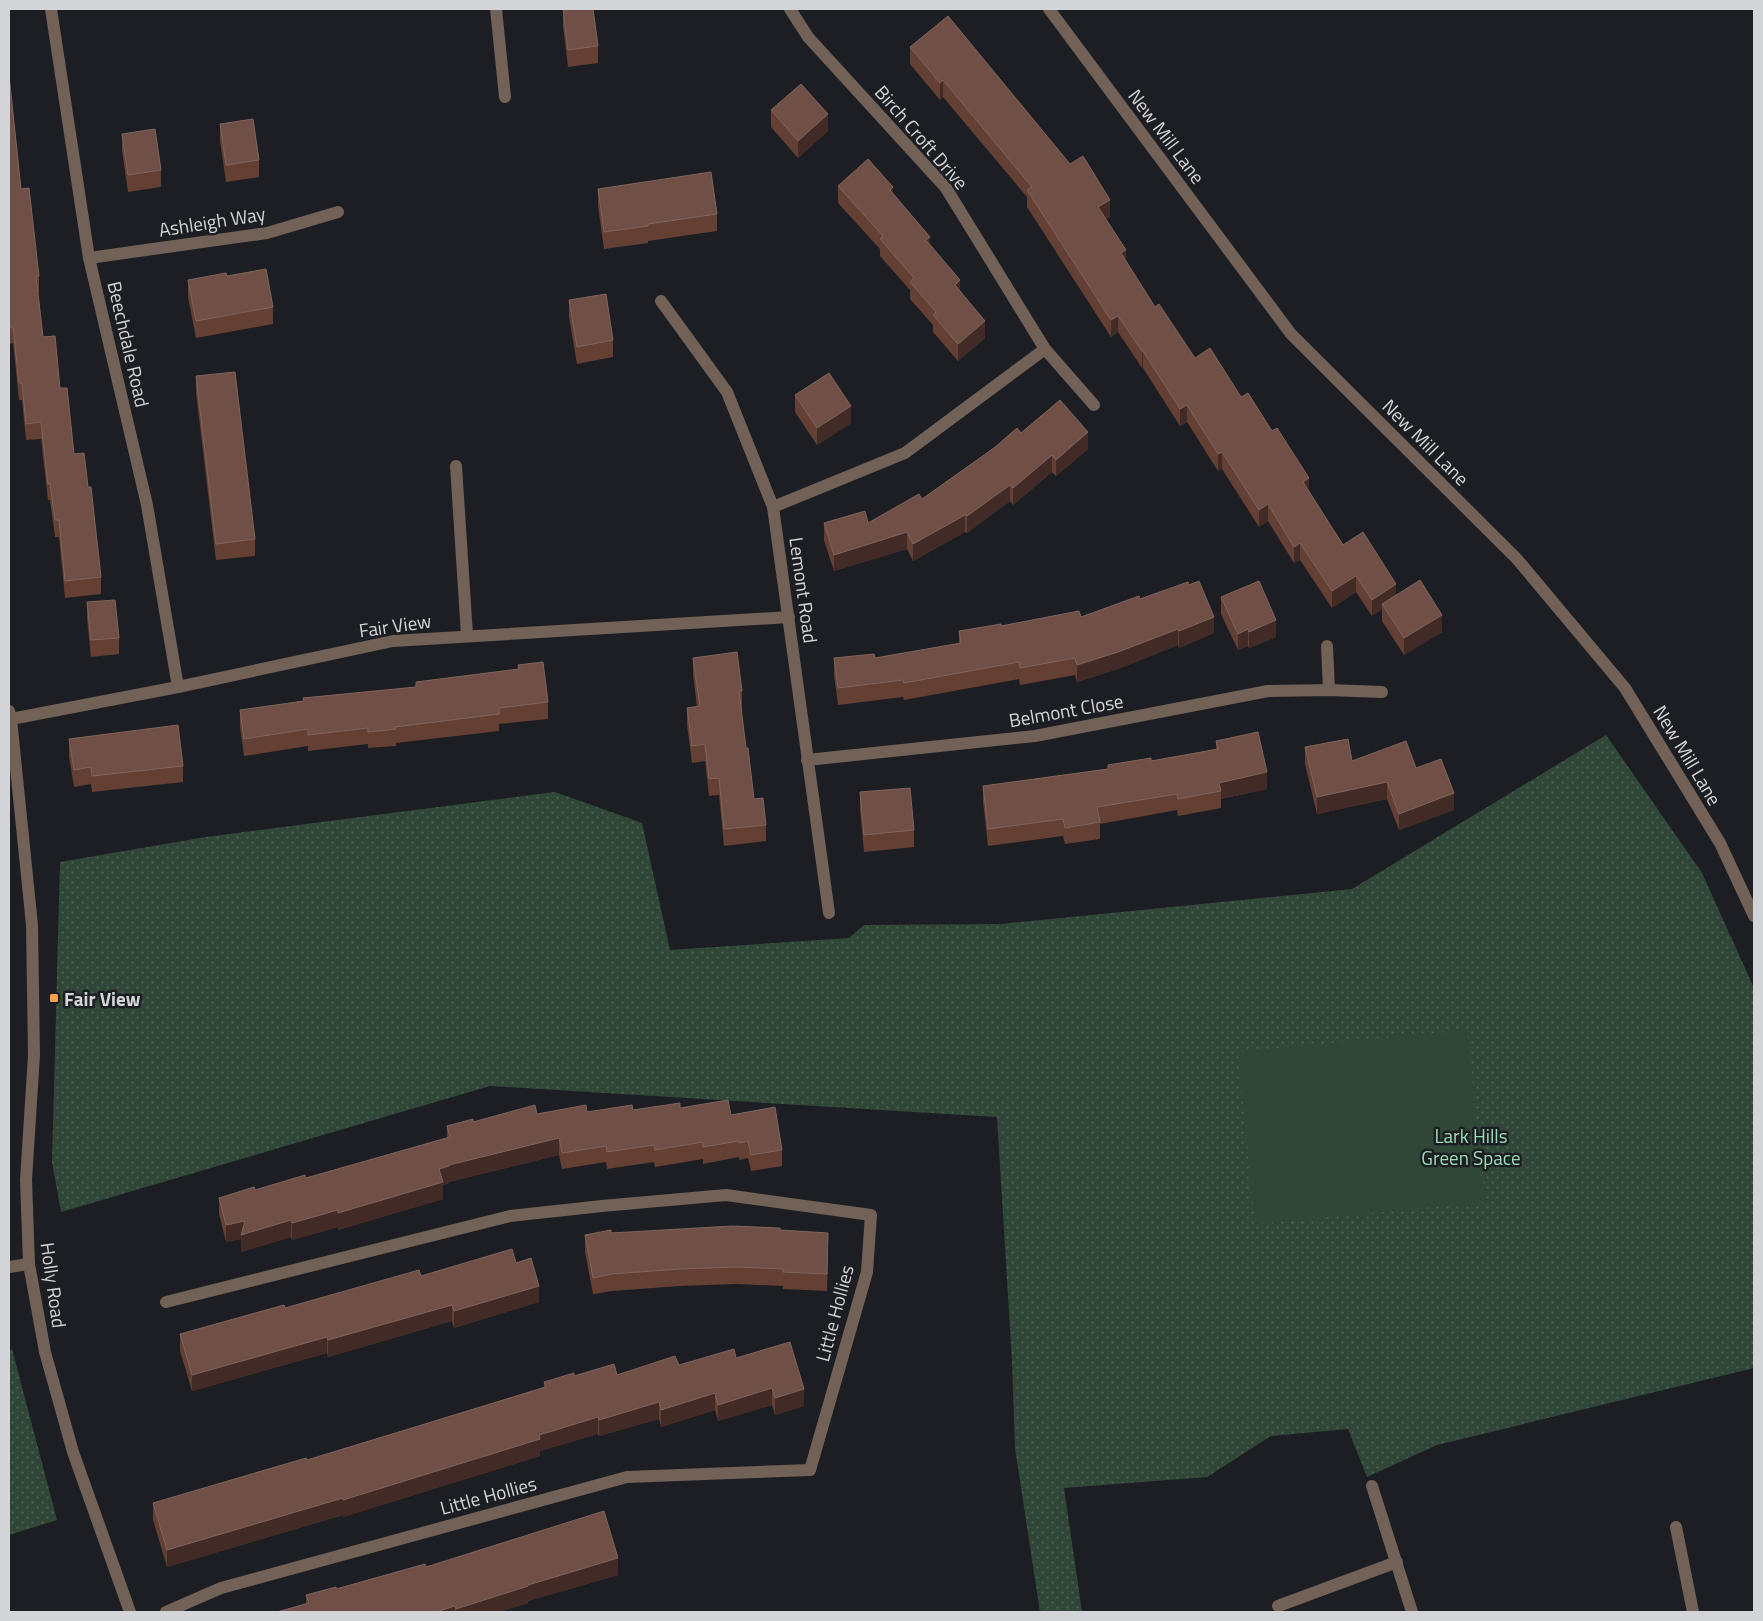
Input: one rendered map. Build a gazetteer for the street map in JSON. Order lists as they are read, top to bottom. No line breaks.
{"streets":{"street":["New Mill Lane","Birch Croft Drive","Ashleigh Way","Beechdale Road","Lemont Road","Fair View","Belmont Close","Holly Road","Little Hollies"]},"crossings":[["Ashleigh Way","Beechdale Road"],["Beechdale Road","Fair View"],["Lemont Road","Fair View"],["Lemont Road","Belmont Close"],["Fair View","Holly Road"]],"parks":["Lark Hills Green Space"],"places":{"transit":["Fair View"]}}
